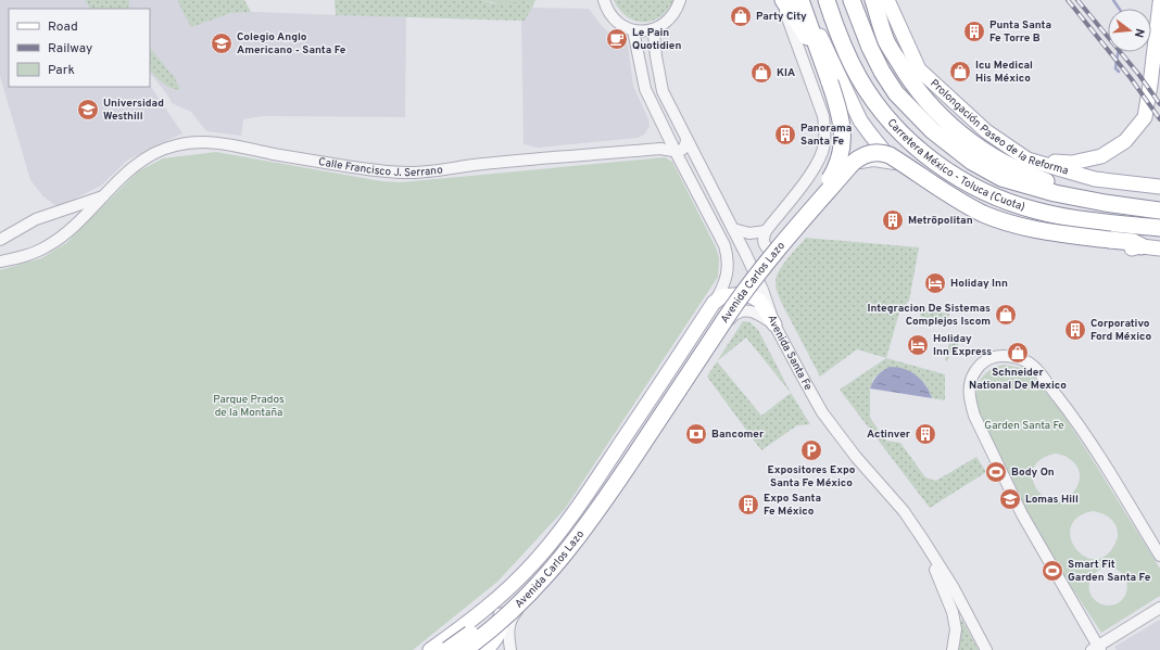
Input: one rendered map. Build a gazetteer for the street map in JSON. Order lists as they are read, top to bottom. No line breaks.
{"streets":{"highway":["Carretera México - Toluca (Cuota)","Avenida Carlos Lazo"],"main road":["Prolongación Paseo de la Reforma"],"street":["Calle Francisco J. Serrano","Avenida Santa Fe"]},"crossings":[["Calle Francisco J. Serrano","Avenida Carlos Lazo"],["Avenida Carlos Lazo","Avenida Santa Fe"]],"parks":["Parque Prados de la Montaña","Garden Santa Fe"],"places":{"shop":["Party City","Icu Medical His México","KIA","Integracion De Sistemas Complejos Iscom","Schneider National De Mexico"],"building":["Punta Santa Fe Torre B","Panorama Santa Fe","Metröpolitan","Corporativo Ford México","Actinver","Expo Santa Fe México"],"cafe":["Le Pain Quotidien"],"school or university":["Colegio Anglo Americano - Santa Fe","Universidad Westhill","Lomas Hill"],"hotel":["Holiday Inn","Holiday Inn Express"],"bank":["Bancomer"],"parking":["Expositores Expo Santa Fe México"],"sports":["Body On","Smart Fit Garden Santa Fe"]},"legend":["Road","Railway","Park"],"north":"right"}
